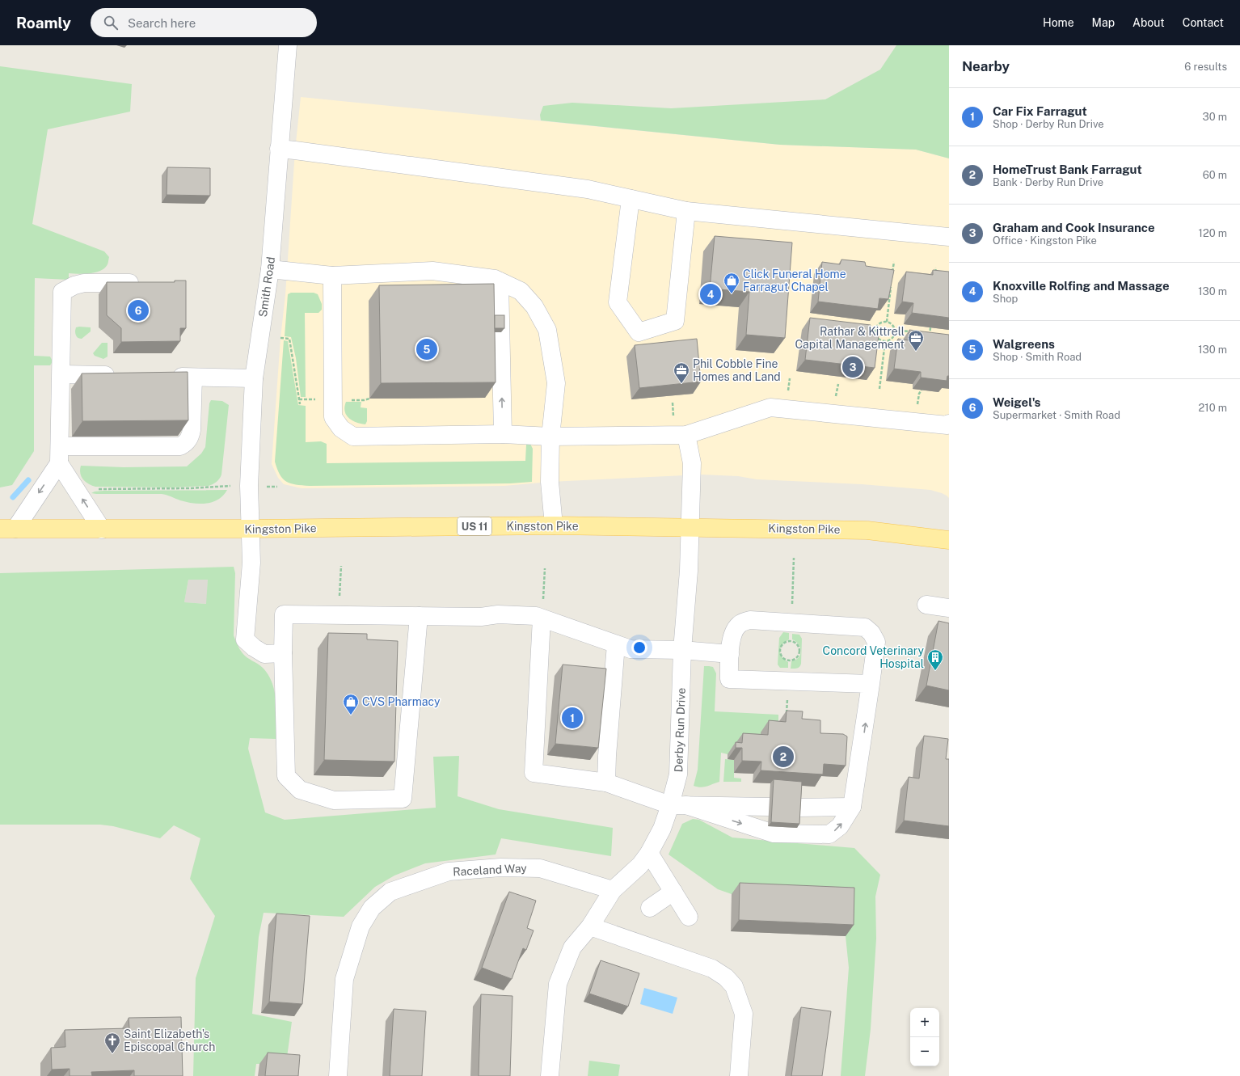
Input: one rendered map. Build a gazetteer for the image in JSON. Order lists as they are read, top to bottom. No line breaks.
{"streets":{"main road":["US 11","Kingston Pike"],"street":["Smith Road","Derby Run Drive","Raceland Way"]},"crossings":[["Smith Road","Kingston Pike"],["Kingston Pike","Derby Run Drive"],["Derby Run Drive","Raceland Way"]],"places":{"shop":["Click Funeral Home Farragut Chapel","CVS Pharmacy"],"office":["Rathar & Kittrell Capital Management","Phil Cobble Fine Homes and Land"],"building":["Concord Veterinary Hospital"],"church":["Saint Elizabeth's Episcopal Church"]},"page":{"header":"Roamly","search":"Search here","nav":["Home","Map","About","Contact"],"heading":["Nearby","6 results"],"list":[{"mark":"1","name":"Car Fix Farragut","note":"Shop · Derby Run Drive","value":"30 m"},{"mark":"2","name":"HomeTrust Bank Farragut","note":"Bank · Derby Run Drive","value":"60 m"},{"mark":"3","name":"Graham and Cook Insurance","note":"Office · Kingston Pike","value":"120 m"},{"mark":"4","name":"Knoxville Rolfing and Massage","note":"Shop","value":"130 m"},{"mark":"5","name":"Walgreens","note":"Shop · Smith Road","value":"130 m"},{"mark":"6","name":"Weigel's","note":"Supermarket · Smith Road","value":"210 m"}],"pins":["4","6","5","3","1","2"],"map_buttons":["+","−"]}}
